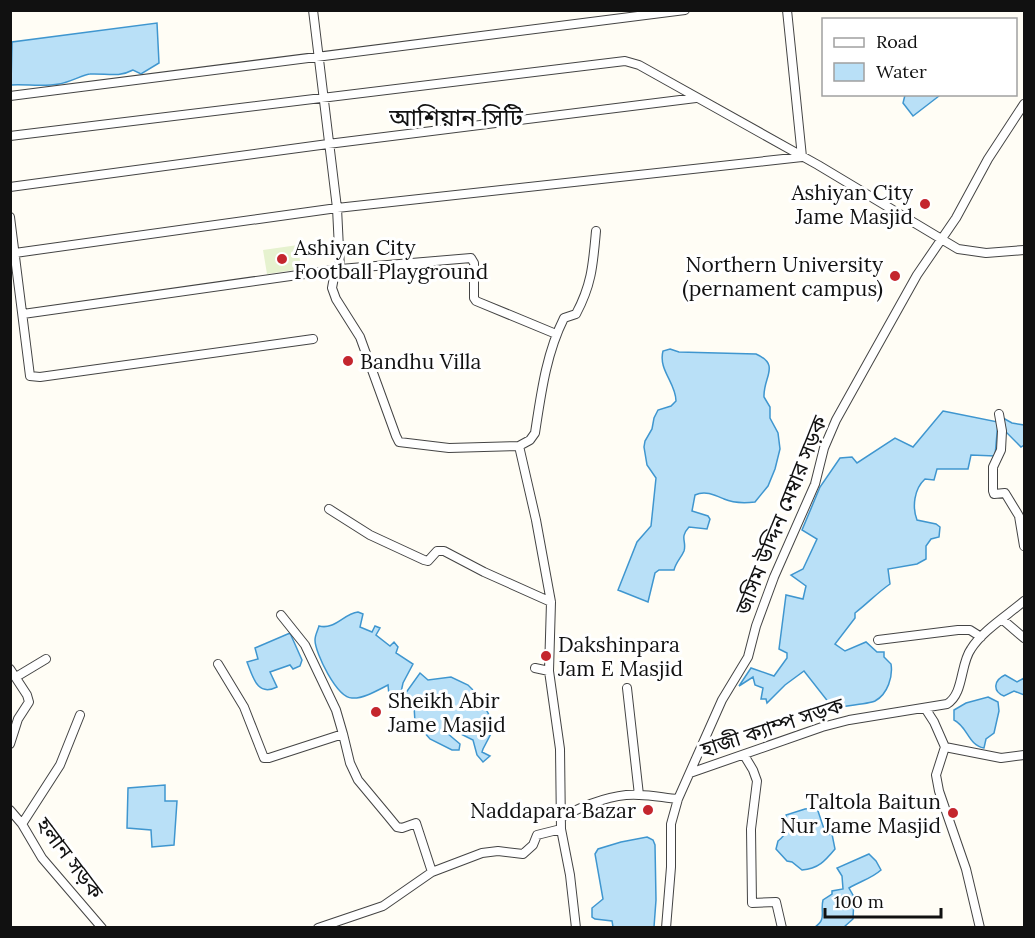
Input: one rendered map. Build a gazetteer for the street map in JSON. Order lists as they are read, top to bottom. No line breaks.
{"streets":{"street":["জসিম উদ্দিন মেম্বার সড়ক","হাজী ক্যাম্প সড়ক","হলান সড়ক"]},"crossings":[["জসিম উদ্দিন মেম্বার সড়ক","হাজী ক্যাম্প সড়ক"]],"districts":["আশিয়ান সিটি"],"places":["Ashiyan City Jame Masjid","Ashiyan City Football Playground","Northern University (pernament campus)","Bandhu Villa","Dakshinpara Jam E Masjid","Sheikh Abir Jame Masjid","Naddapara Bazar","Taltola Baitun Nur Jame Masjid"],"legend":["Road","Water"],"scale_bar":"100 m"}
